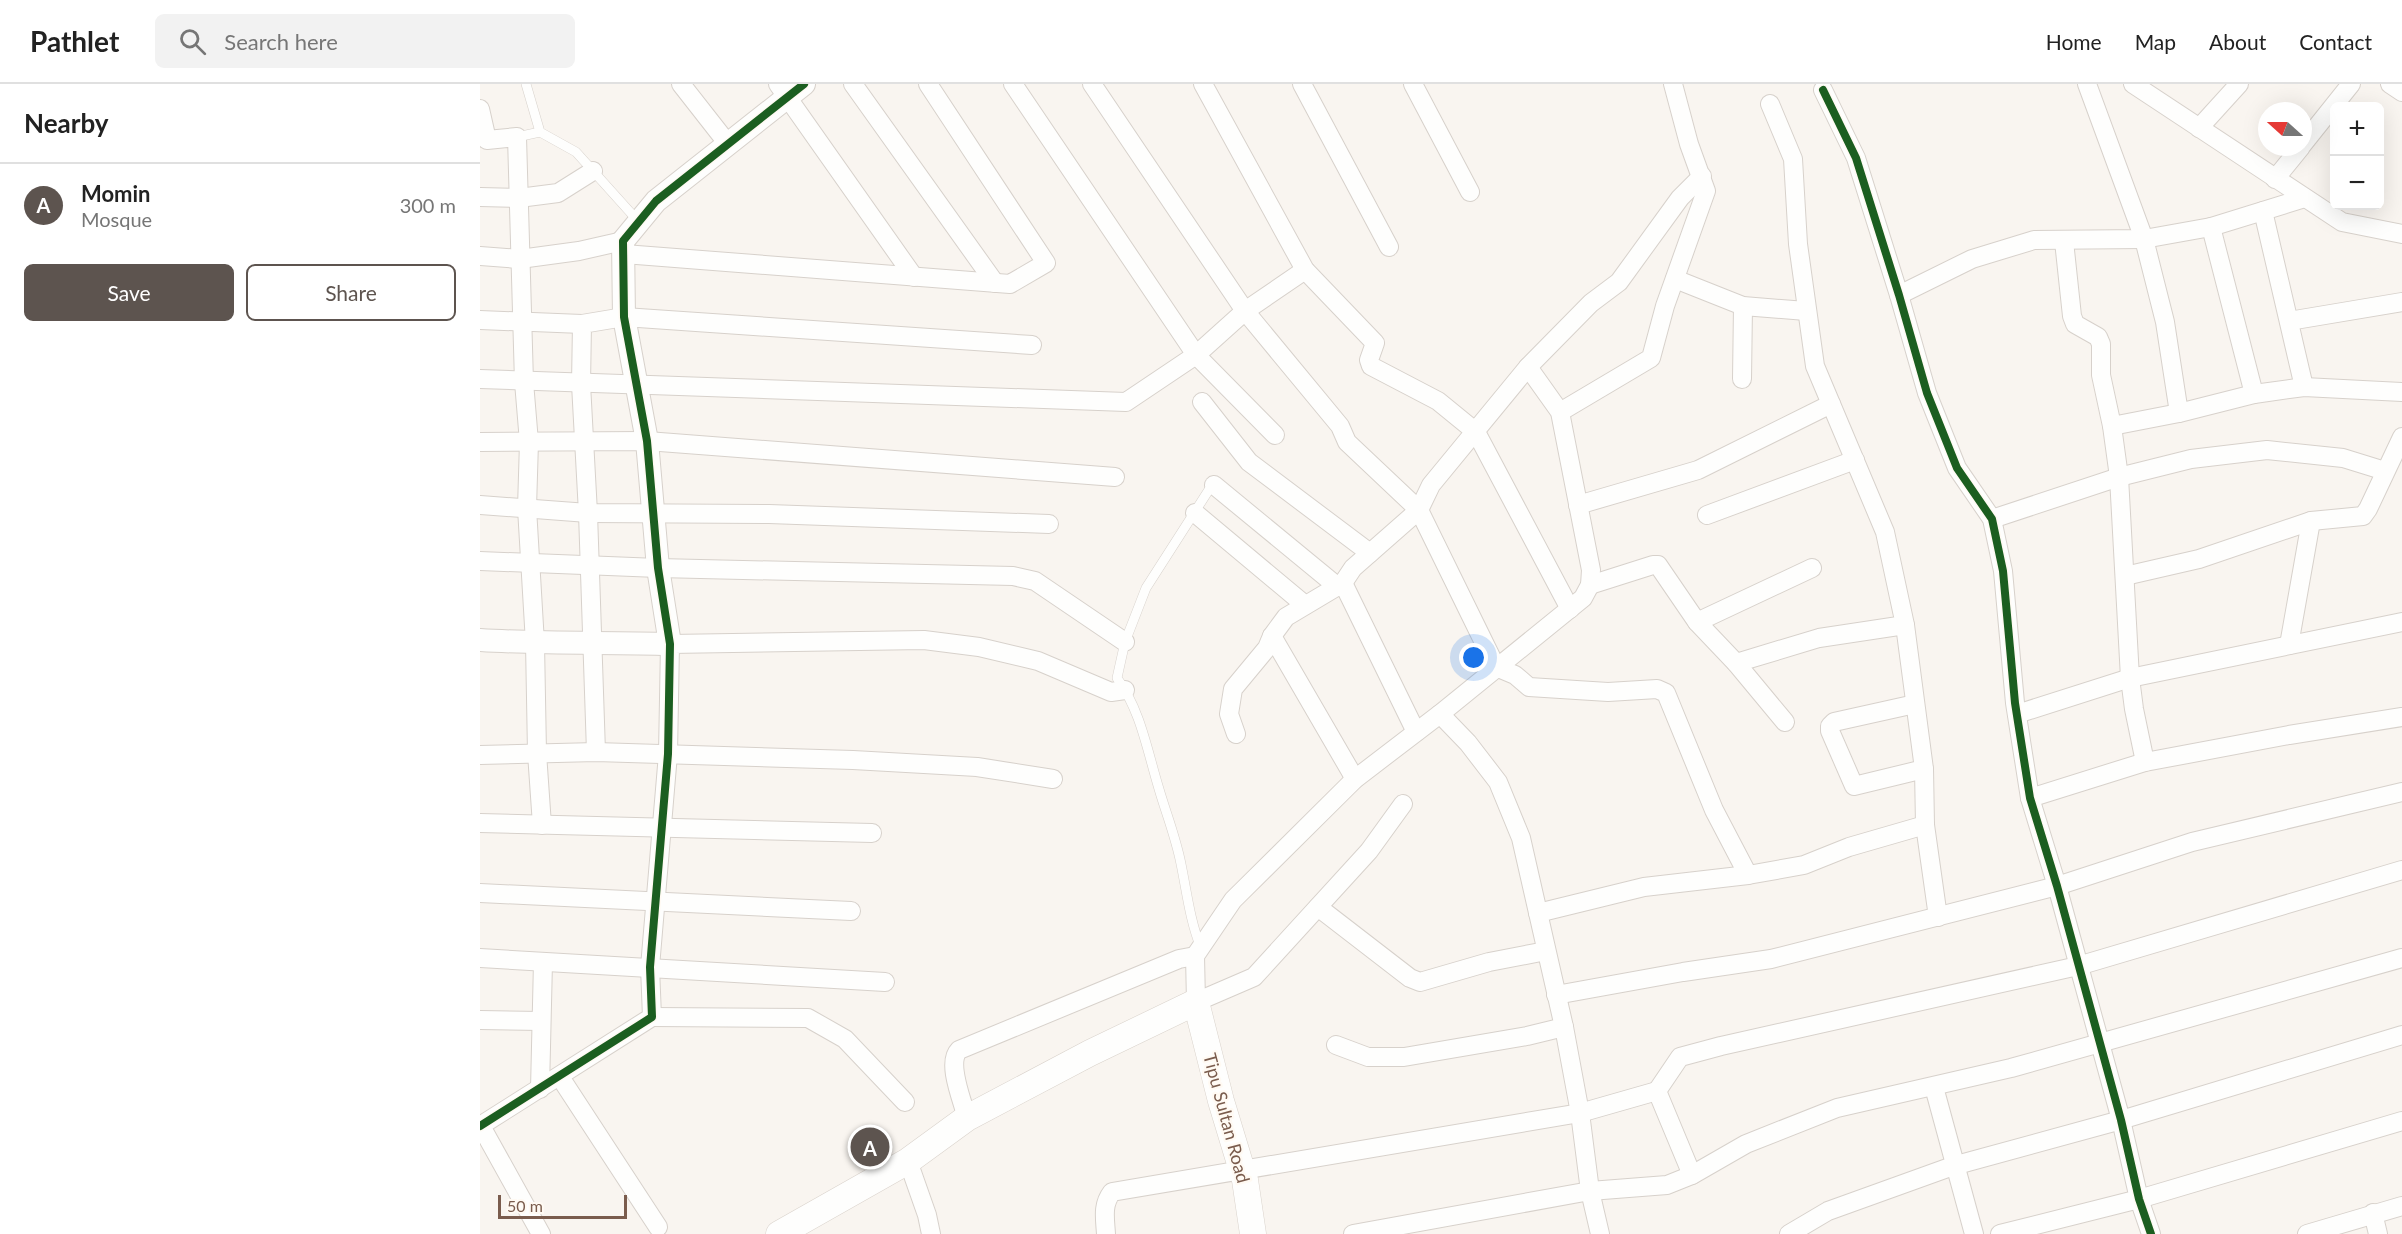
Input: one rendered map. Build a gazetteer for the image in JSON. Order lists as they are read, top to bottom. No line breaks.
{"streets":{"main road":["Tipu Sultan Road"]},"scale_bar":"50 m","north":"left","page":{"header":"Pathlet","search":"Search here","nav":["Home","Map","About","Contact"],"heading":"Nearby","map_buttons":["+","−"],"list":[{"mark":"A","name":"Momin","note":"Mosque","value":"300 m"}],"buttons":["Save","Share"],"pins":"A","scale":"50 m"}}
